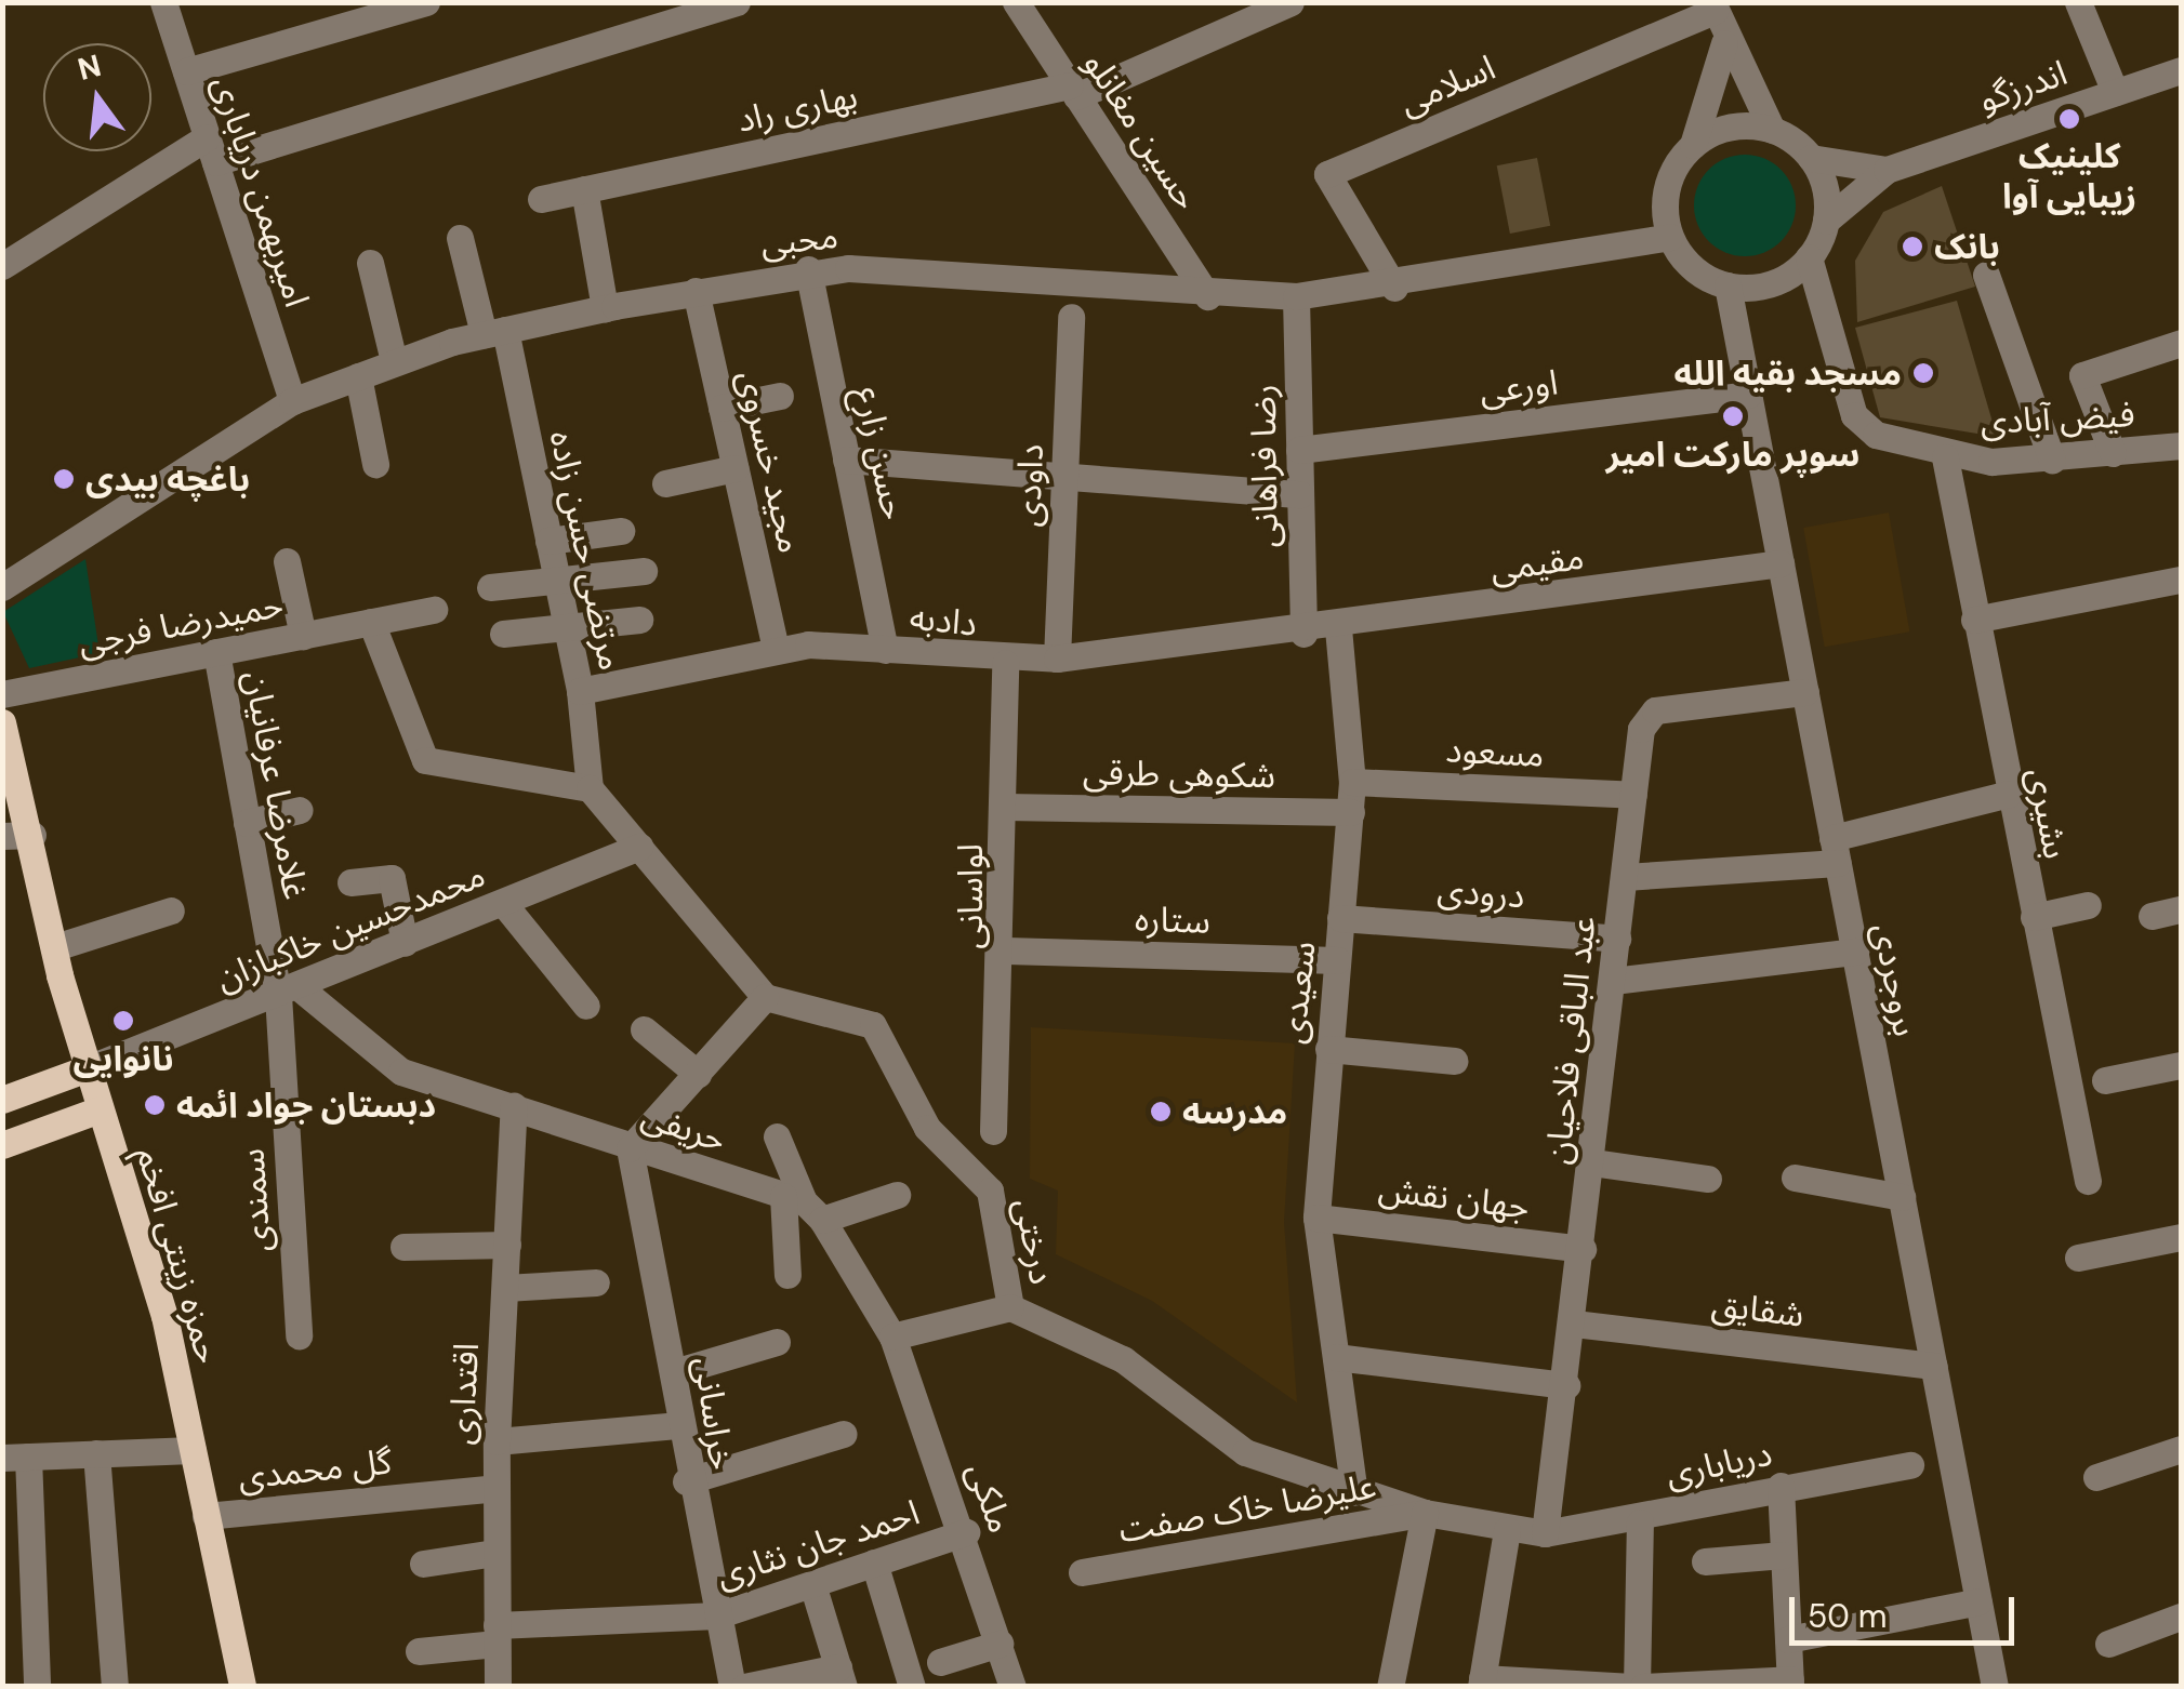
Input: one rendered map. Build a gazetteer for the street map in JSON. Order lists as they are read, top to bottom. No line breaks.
{"streets":{"main road":["حمزه زینتی افخم"],"street":["اسلامی","اندرزگو","بهاری راد","حسین مغانلو","امیربهمن دریاباری","محبی","اورعی","فیض آبادی","حسن زارع","مجید خسروی","رضا فراهانی","داودی","مرتضی حسن زاده","مقیمی","دادبه","حمیدرضا فرجی","مسعود","شکوهی طرقی","غلامرضا عرفانیان","بشیری","درودی","لواسانی","ستاره","محمدحسین خاکبازان","بروجردی","سعیدی","عبد الباقی فلاحیان","حریفی","جهان نقش","سمندی","درختی","شقایق","اقتداری","خراسانی","دریاباری","گل محمدی","ملکی","علیرضا خاک صفت","احمد جان نثاری"]},"crossings":[["اسلامی","محبی"],["بهاری راد","حسین مغانلو"],["حسین مغانلو","محبی"],["امیربهمن دریاباری","محبی"],["محبی","فیض آبادی"],["محبی","حسن زارع"],["محبی","مجید خسروی"],["محبی","رضا فراهانی"],["محبی","مرتضی حسن زاده"],["محبی","بروجردی"],["اورعی","رضا فراهانی"],["اورعی","بروجردی"],["فیض آبادی","بشیری"],["فیض آبادی","بروجردی"],["حسن زارع","دادبه"],["مجید خسروی","دادبه"],["رضا فراهانی","مقیمی"],["رضا فراهانی","دادبه"],["داودی","دادبه"],["مرتضی حسن زاده","دادبه"],["مقیمی","دادبه"],["مقیمی","بروجردی"],["مقیمی","سعیدی"],["دادبه","لواسانی"],["حمیدرضا فرجی","غلامرضا عرفانیان"],["مسعود","سعیدی"],["مسعود","عبد الباقی فلاحیان"],["شکوهی طرقی","لواسانی"],["شکوهی طرقی","سعیدی"],["غلامرضا عرفانیان","محمدحسین خاکبازان"],["غلامرضا عرفانیان","حریفی"],["غلامرضا عرفانیان","سمندی"],["درودی","سعیدی"],["درودی","عبد الباقی فلاحیان"],["لواسانی","ستاره"],["ستاره","سعیدی"],["محمدحسین خاکبازان","حریفی"],["محمدحسین خاکبازان","سمندی"],["محمدحسین خاکبازان","حمزه زینتی افخم"],["بروجردی","عبد الباقی فلاحیان"],["بروجردی","شقایق"],["سعیدی","جهان نقش"],["سعیدی","درختی"],["عبد الباقی فلاحیان","جهان نقش"],["عبد الباقی فلاحیان","درختی"],["عبد الباقی فلاحیان","شقایق"],["عبد الباقی فلاحیان","دریاباری"],["حریفی","سمندی"],["حریفی","اقتداری"],["حریفی","خراسانی"],["درختی","دریاباری"],["درختی","علیرضا خاک صفت"],["حمزه زینتی افخم","گل محمدی"],["اقتداری","گل محمدی"],["اقتداری","احمد جان نثاری"],["خراسانی","احمد جان نثاری"],["ملکی","احمد جان نثاری"]],"places":["کلینیک زیبایی آوا","بانک","مسجد بقیه الله","سوپر مارکت امیر","باغچه بیدی","نانوایی","دبستان جواد ائمه","مدرسه"],"scale_bar":"50 m","north":"top"}
